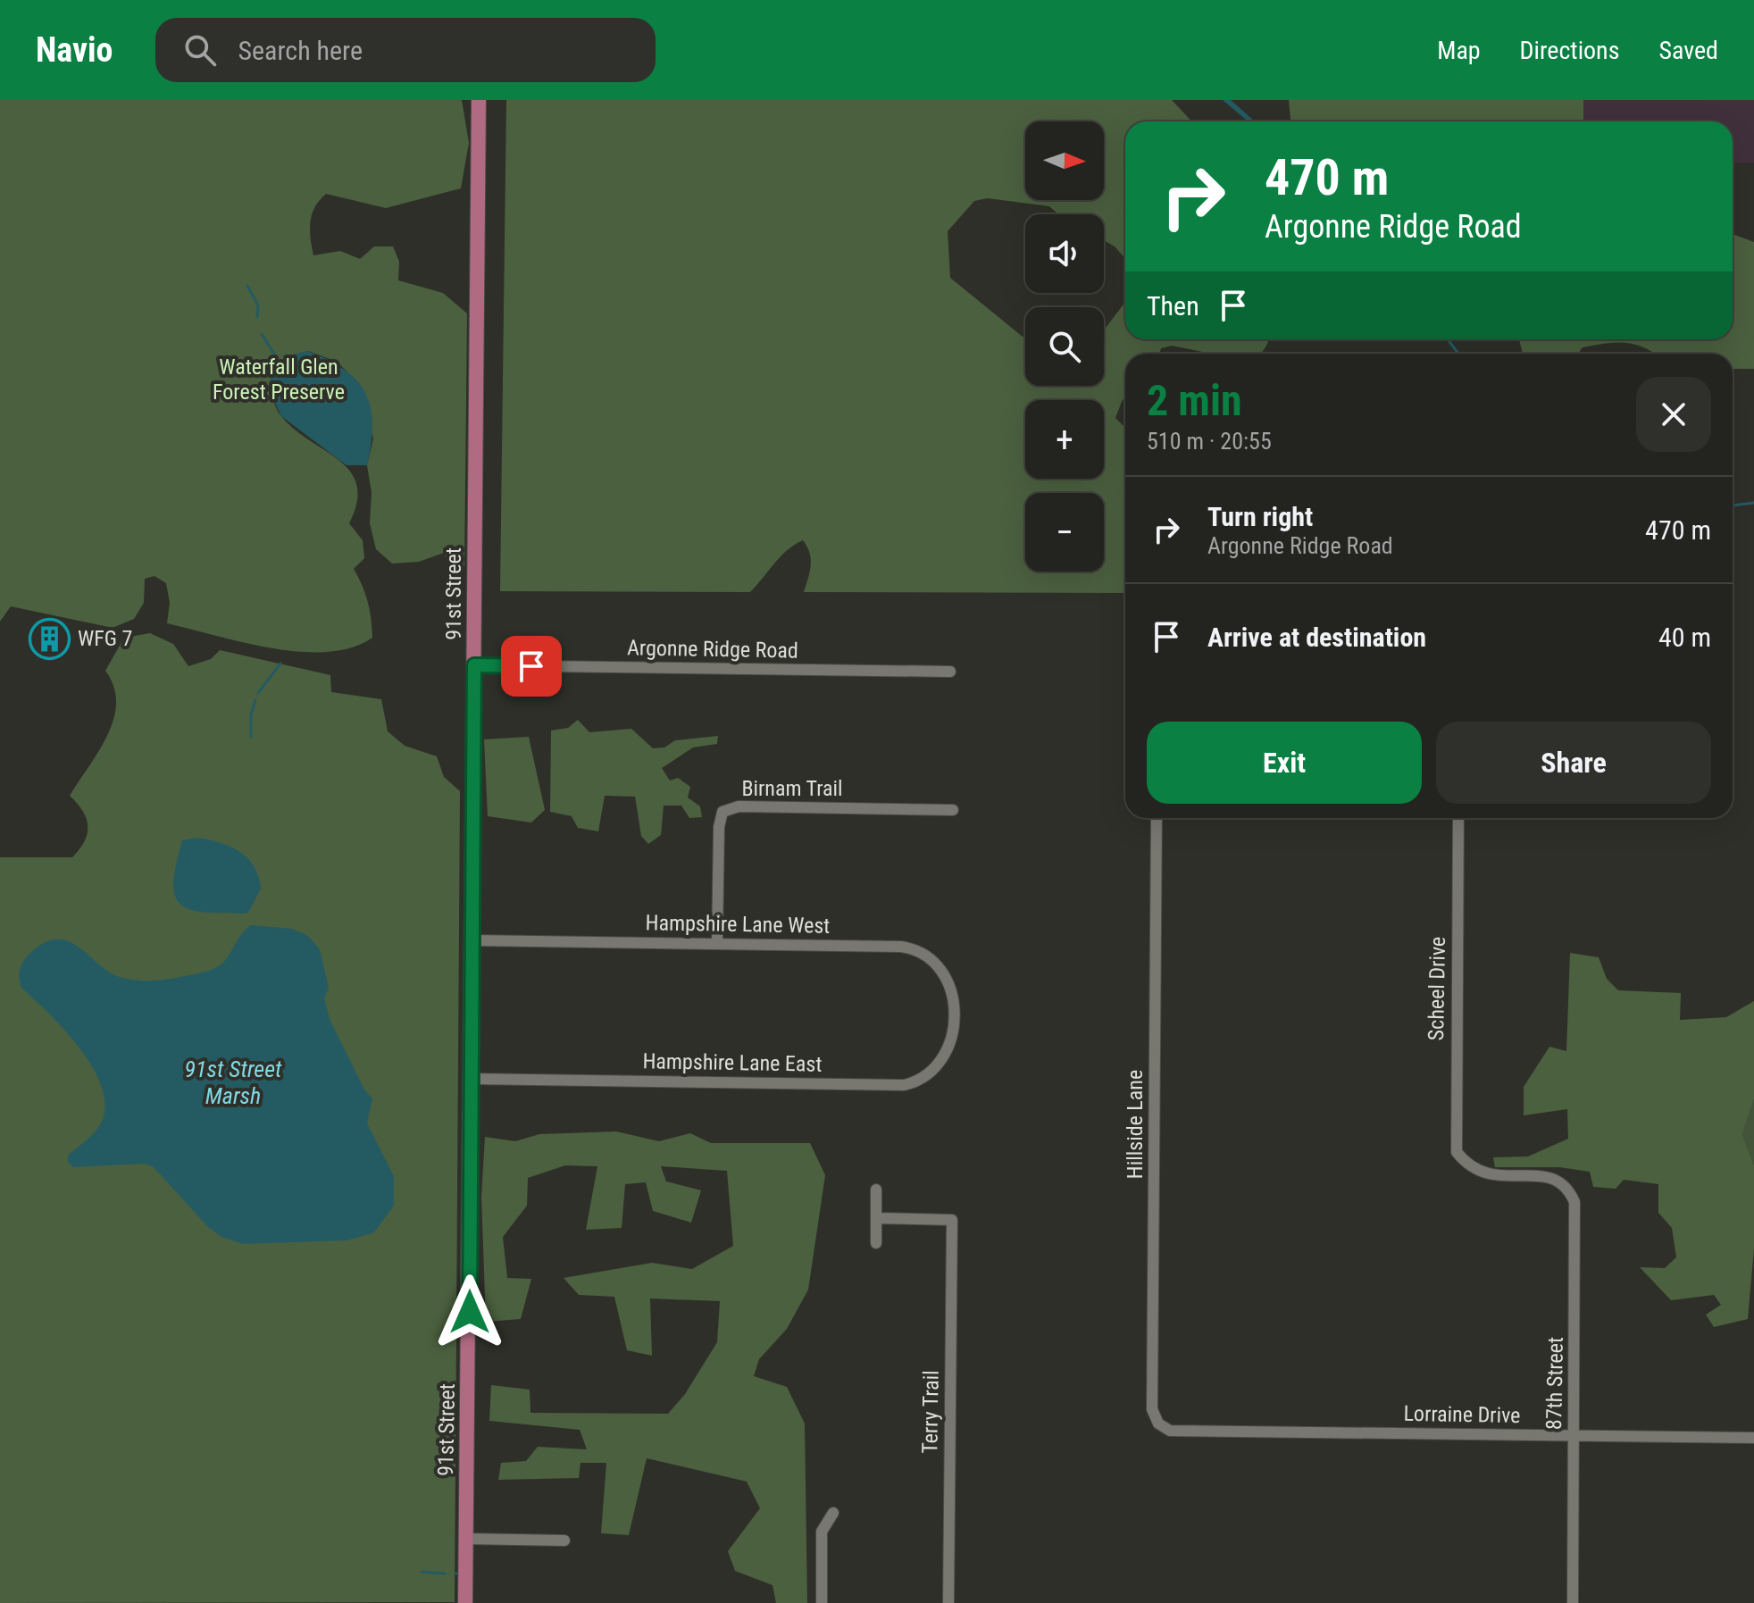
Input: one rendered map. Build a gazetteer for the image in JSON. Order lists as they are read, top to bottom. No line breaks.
{"streets":{"main road":["91st Street"],"street":["Argonne Ridge Road","Birnam Trail","Hampshire Lane West","Scheel Drive","Hampshire Lane East","Hillside Lane","87th Street","Terry Trail","Lorraine Drive"]},"crossings":[["91st Street","Argonne Ridge Road"],["91st Street","Hampshire Lane West"],["91st Street","Hampshire Lane East"],["Birnam Trail","Hampshire Lane West"],["Hampshire Lane West","Hampshire Lane East"],["Scheel Drive","87th Street"],["Hillside Lane","Lorraine Drive"],["87th Street","Lorraine Drive"]],"water":["91st Street Marsh"],"parks":["Waterfall Glen Forest Preserve"],"places":{"building":["WFG 7"]},"north":"right","page":{"header":"Navio","search":"Search here","nav":["Map","Directions","Saved"],"map_buttons":["+","−"],"turn":["470 m","Argonne Ridge Road"],"then":"Then","heading":["2 min","510 m · 20:55"],"list":[{"name":"Turn right","note":"Argonne Ridge Road","value":"470 m"},{"name":"Arrive at destination","value":"40 m"}],"buttons":["Exit","Share"]}}
